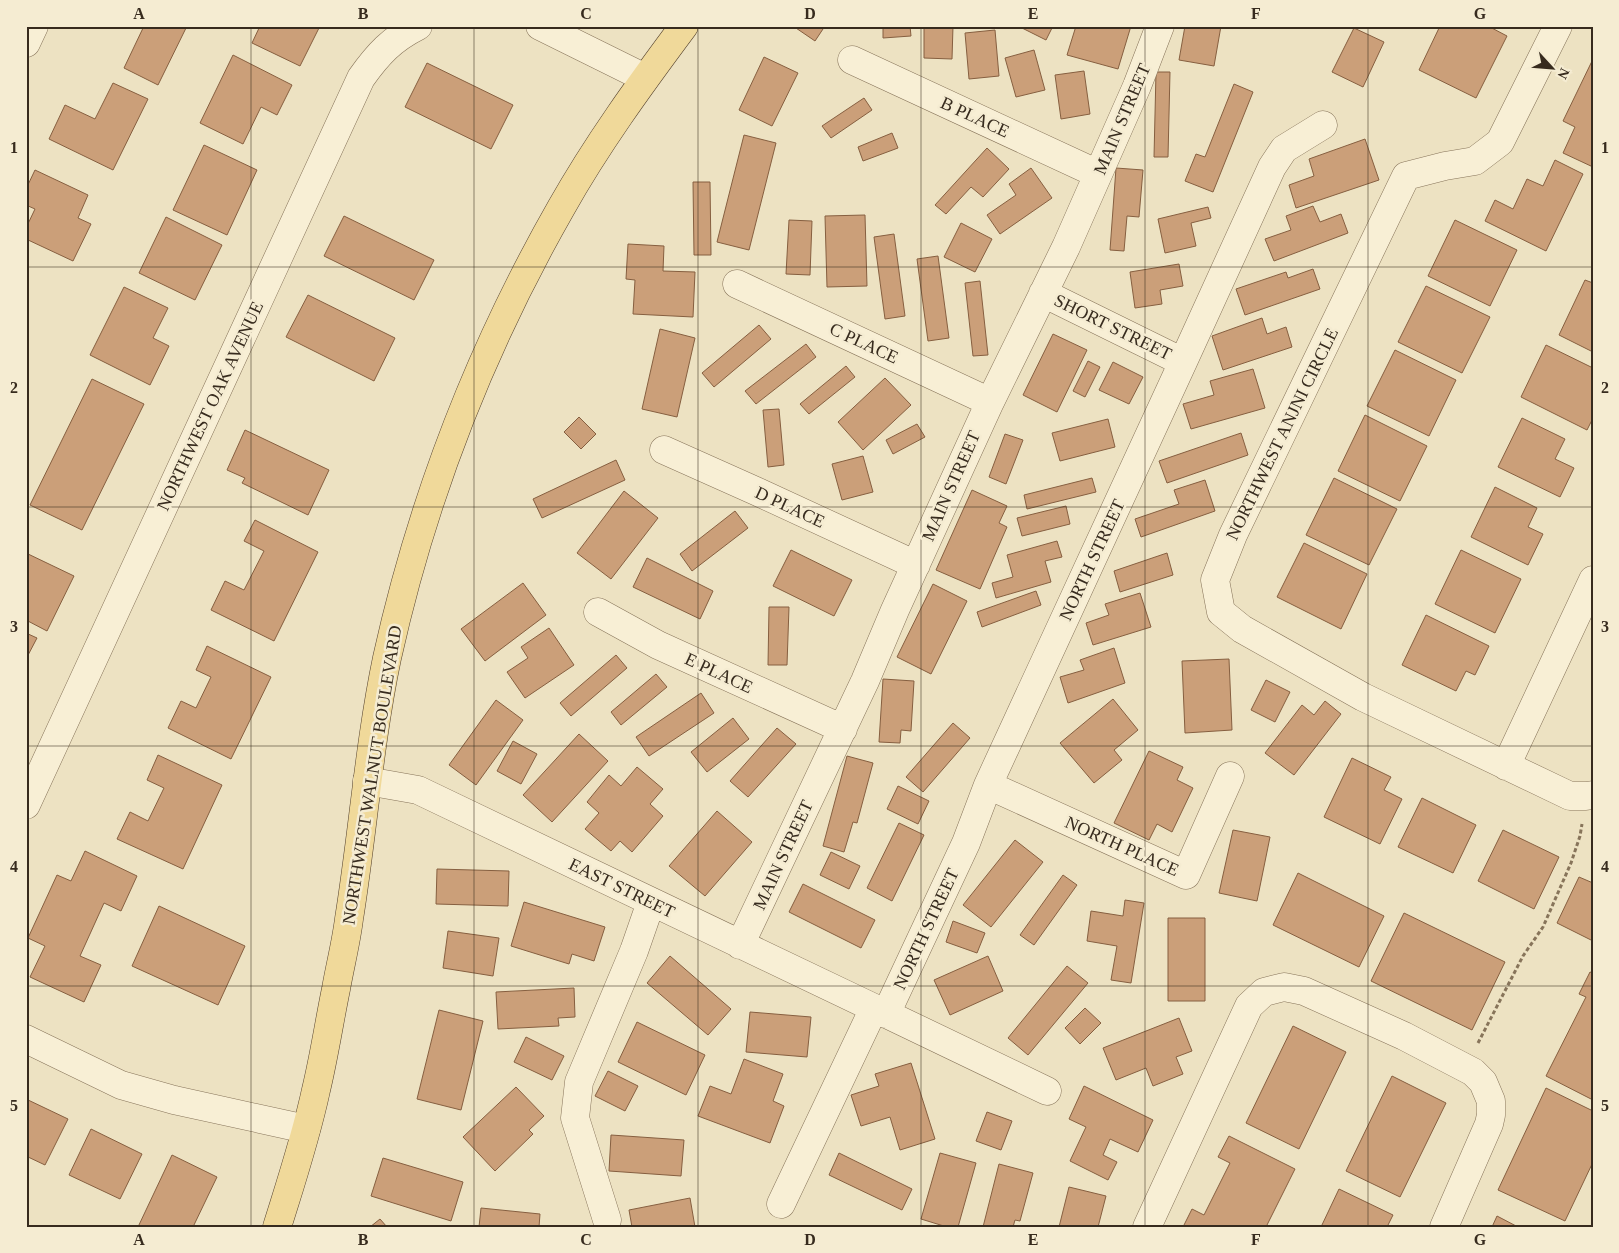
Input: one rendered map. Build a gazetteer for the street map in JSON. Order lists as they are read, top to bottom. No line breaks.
{"streets":{"main road":["NORTHWEST WALNUT BOULEVARD"],"street":["B PLACE","MAIN STREET","SHORT STREET","C PLACE","NORTHWEST OAK AVENUE","NORTHWEST ANJNI CIRCLE","D PLACE","NORTH STREET","E PLACE","NORTH PLACE","EAST STREET"]},"crossings":[["B PLACE","MAIN STREET"],["MAIN STREET","SHORT STREET"],["MAIN STREET","C PLACE"],["MAIN STREET","D PLACE"],["MAIN STREET","E PLACE"],["MAIN STREET","EAST STREET"],["SHORT STREET","NORTH STREET"],["NORTH STREET","NORTH PLACE"],["NORTH STREET","EAST STREET"],["NORTHWEST WALNUT BOULEVARD","EAST STREET"]],"north":"bottom right","grid":{"columns":["A","B","C","D","E","F","G"],"rows":["1","2","3","4","5"]}}
